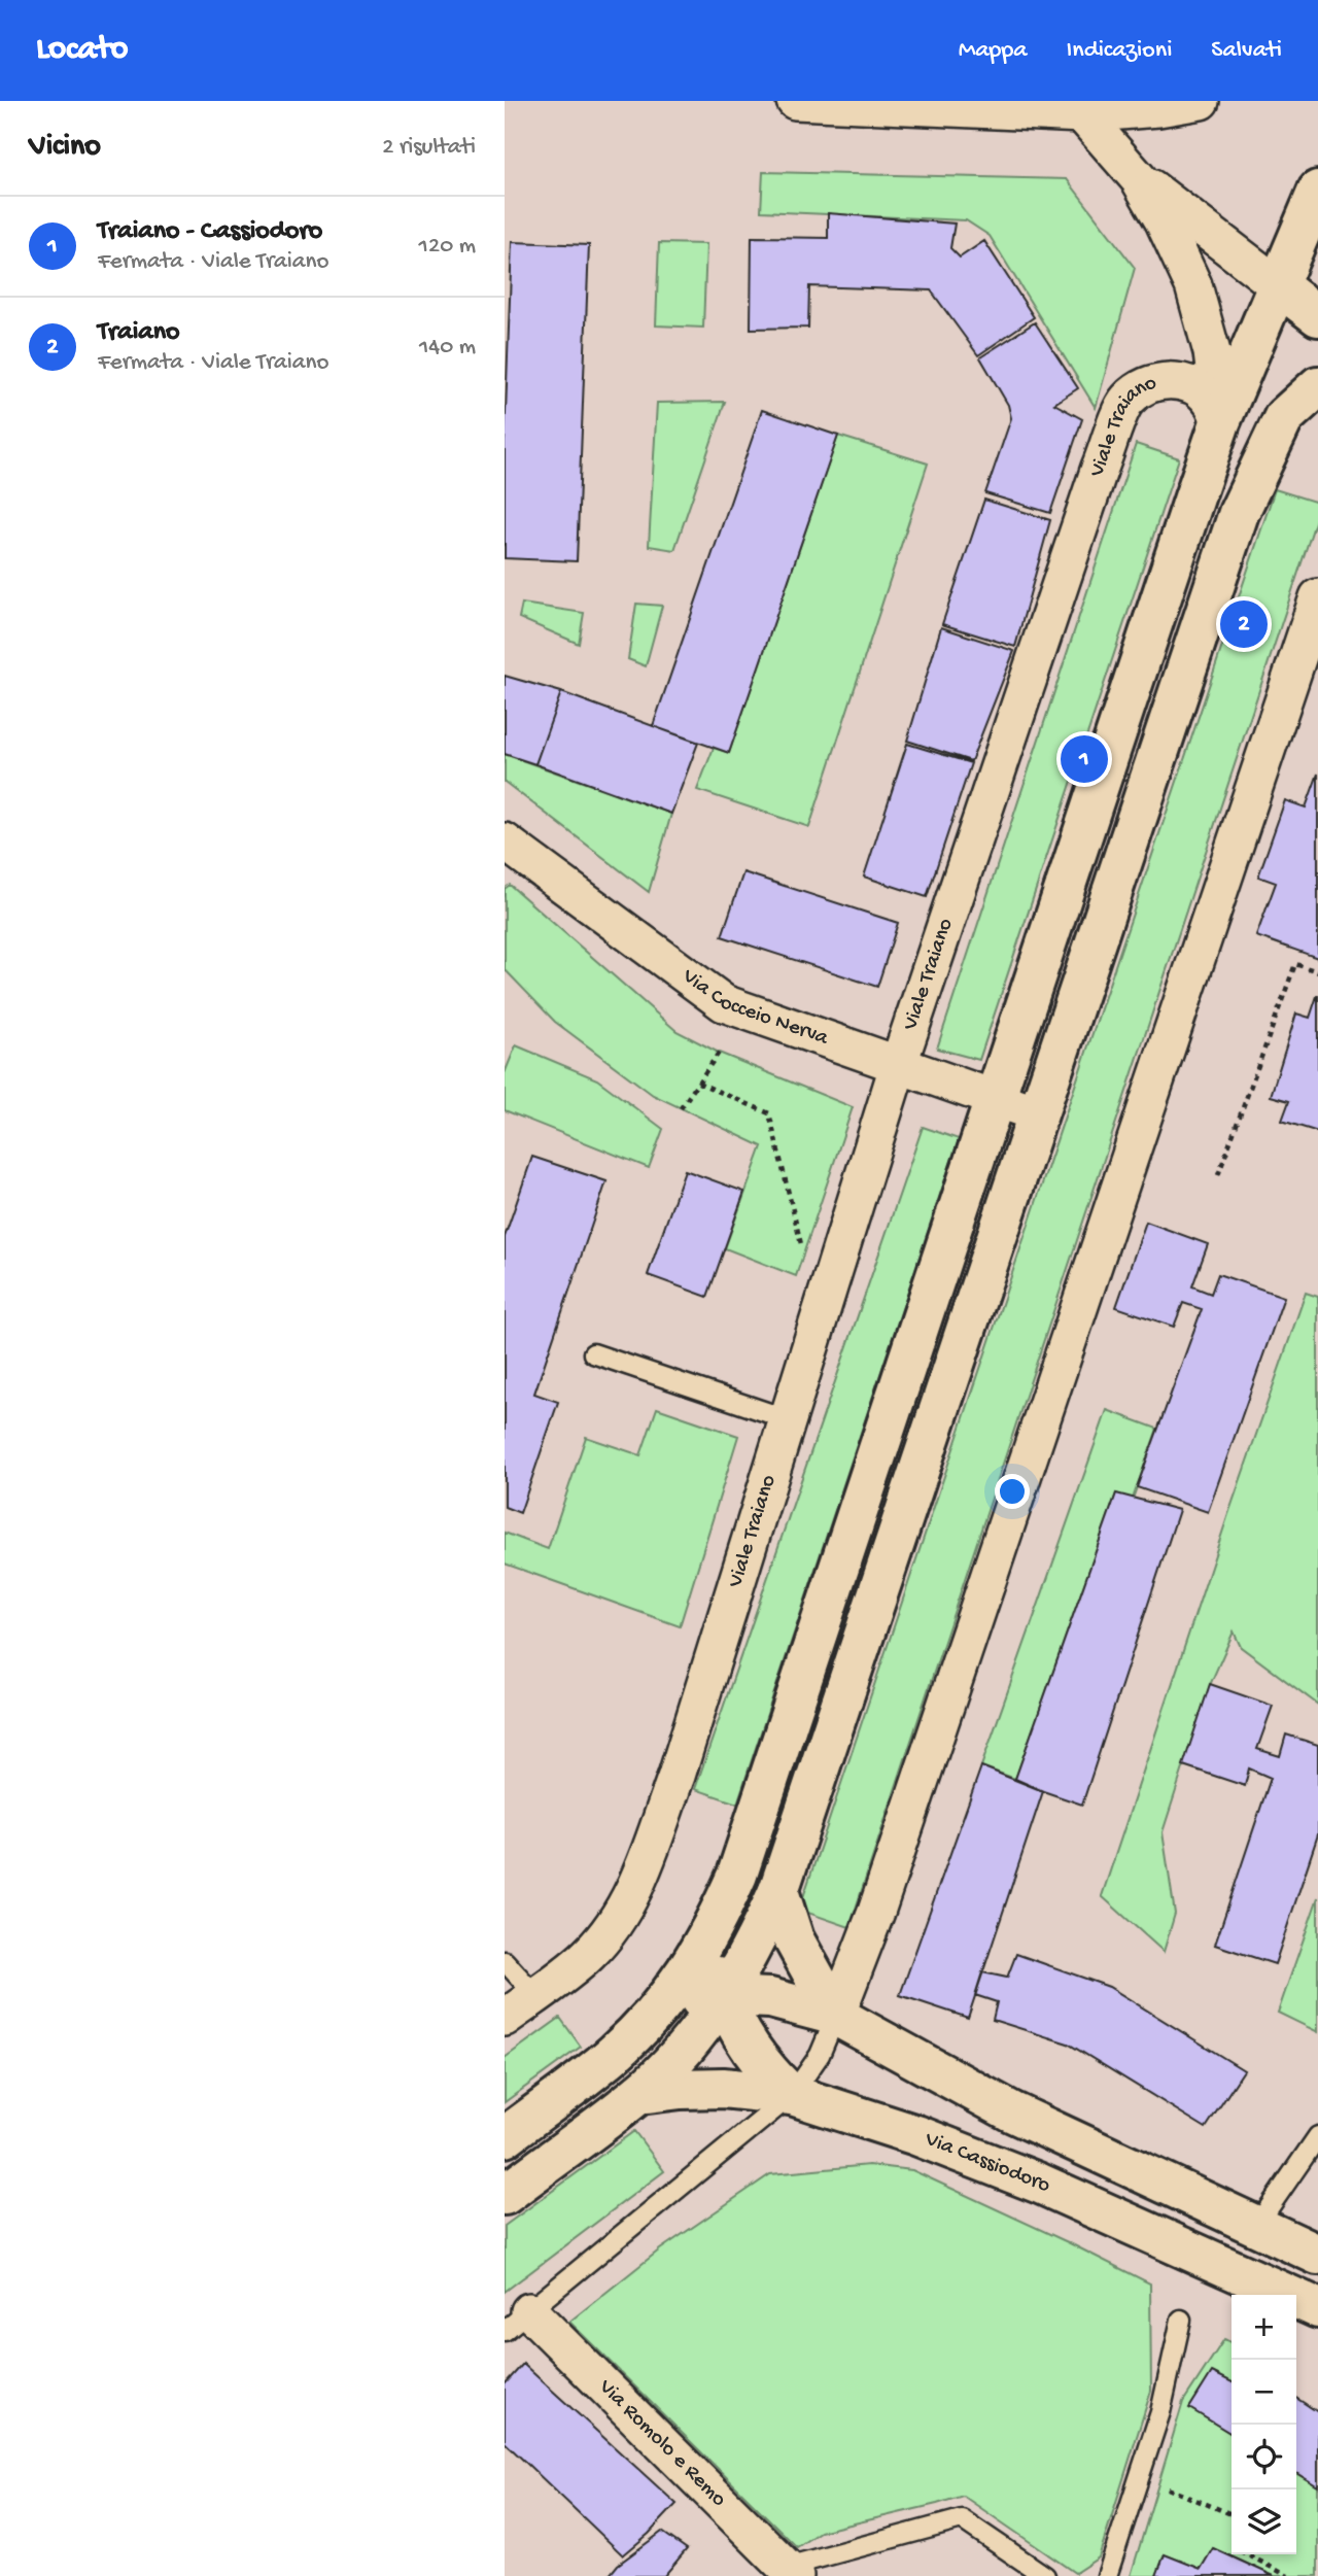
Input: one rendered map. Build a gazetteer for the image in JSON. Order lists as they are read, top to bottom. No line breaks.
{"streets":{"main road":["Via Cassiodoro"],"street":["Viale Traiano","Via Cocceio Nerva","Via Romolo e Remo"]},"crossings":[["Viale Traiano","Via Cocceio Nerva"]],"page":{"header":"Locato","nav":["Mappa","Indicazioni","Salvati"],"heading":["Vicino","2 risultati"],"list":[{"mark":"1","name":"Traiano - Cassiodoro","note":"Fermata · Viale Traiano","value":"120 m"},{"mark":"2","name":"Traiano","note":"Fermata · Viale Traiano","value":"140 m"}],"pins":["2","1"],"map_buttons":["+","−"]}}
